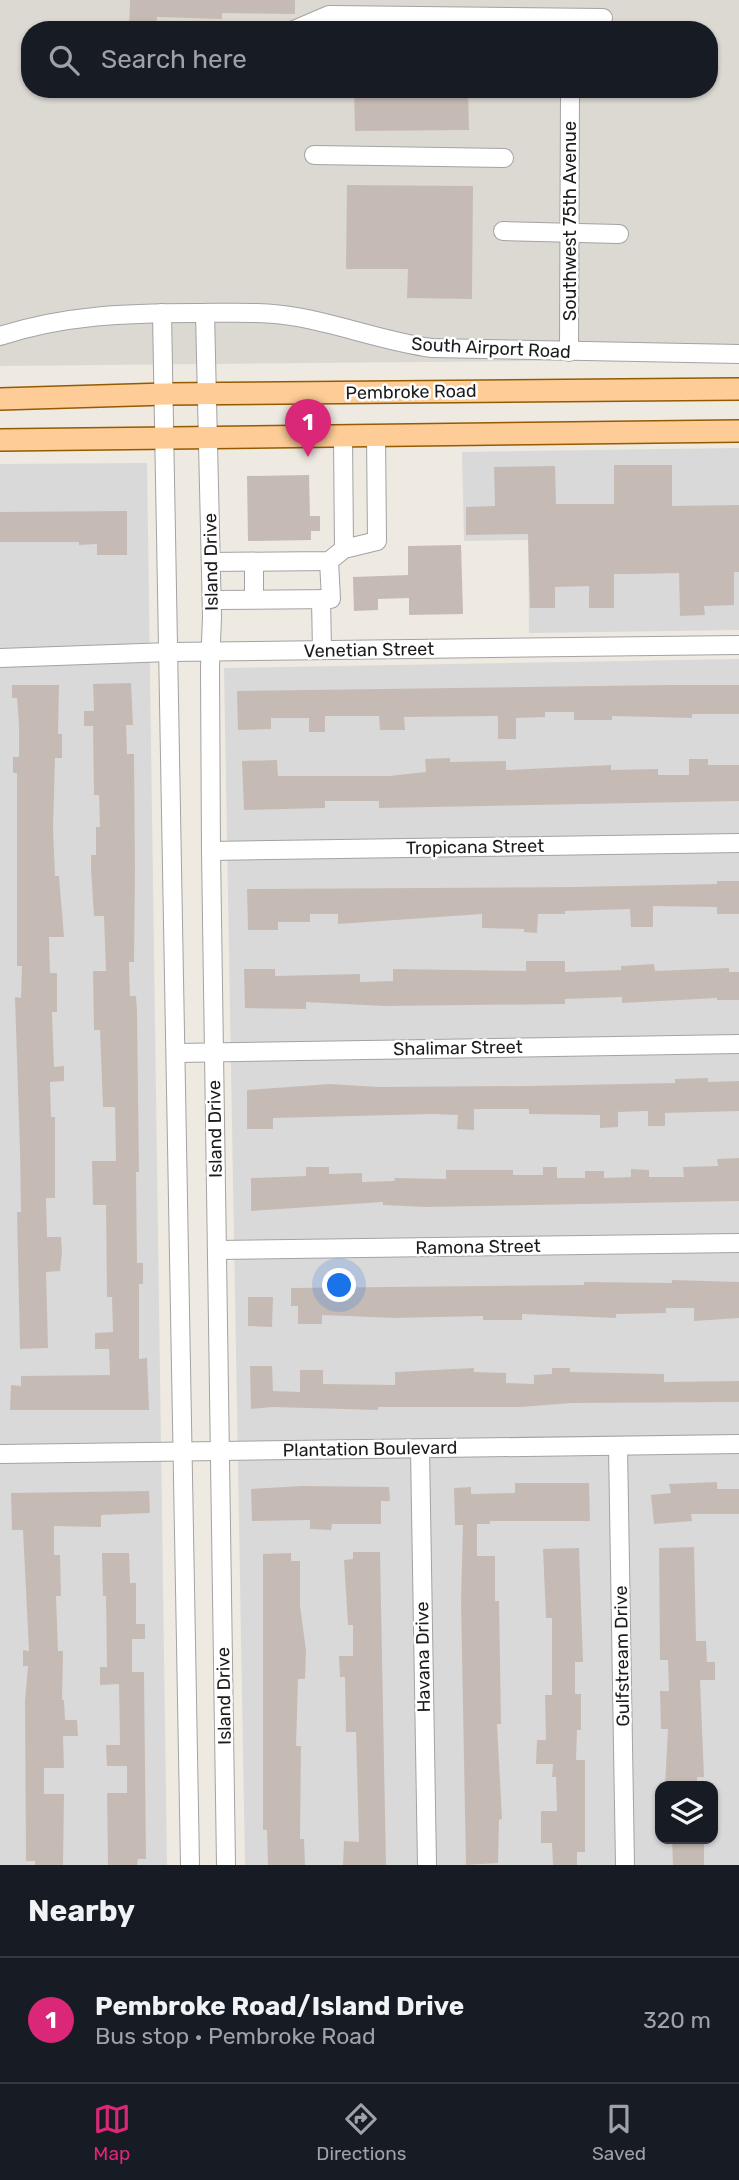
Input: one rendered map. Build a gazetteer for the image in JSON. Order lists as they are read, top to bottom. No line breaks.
{"streets":{"main road":["Pembroke Road"],"street":["Southwest 75th Avenue","South Airport Road","Island Drive","Venetian Street","Tropicana Street","Shalimar Street","Ramona Street","Plantation Boulevard","Gulfstream Drive","Havana Drive"]},"crossings":[["Southwest 75th Avenue","South Airport Road"],["Pembroke Road","Island Drive"],["Island Drive","Venetian Street"],["Island Drive","Tropicana Street"],["Island Drive","Shalimar Street"],["Island Drive","Ramona Street"],["Island Drive","Plantation Boulevard"],["Plantation Boulevard","Gulfstream Drive"],["Plantation Boulevard","Havana Drive"]],"page":{"search":"Search here","pins":"1","heading":"Nearby","list":[{"mark":"1","name":"Pembroke Road/Island Drive","note":"Bus stop · Pembroke Road","value":"320 m"}],"nav":["Map","Directions","Saved"]}}
